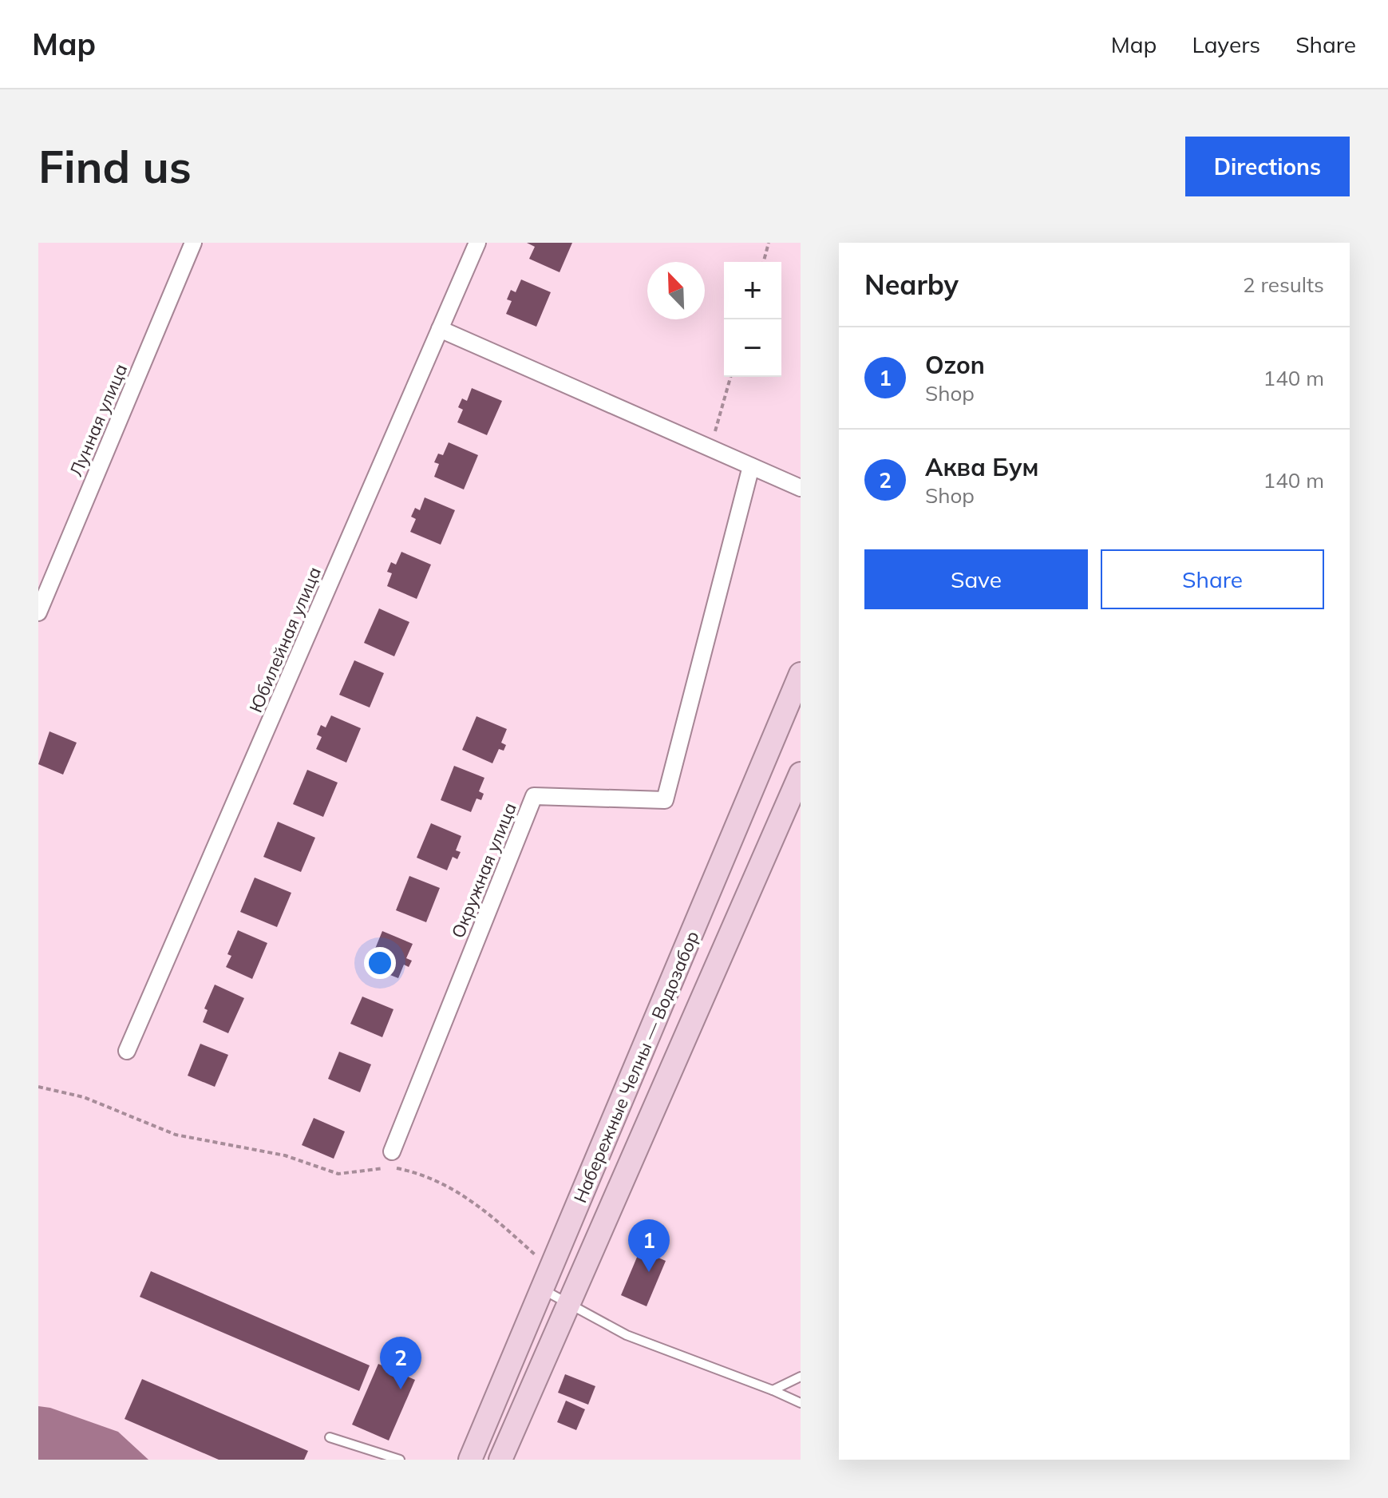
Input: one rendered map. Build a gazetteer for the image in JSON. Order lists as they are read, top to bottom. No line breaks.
{"streets":{"main road":["Набережные Челны — Водозабор"],"street":["Лунная улица","Юбилейная улица","Окружная улица"]},"north":"top left","page":{"header":"Map","nav":["Map","Layers","Share"],"buttons":["Directions",["Save","Share"]],"title":"Find us","heading":["Nearby","2 results"],"map_buttons":["+","−"],"list":[{"mark":"1","name":"Ozon","note":"Shop","value":"140 m"},{"mark":"2","name":"Аква Бум","note":"Shop","value":"140 m"}],"pins":["1","2"]}}
